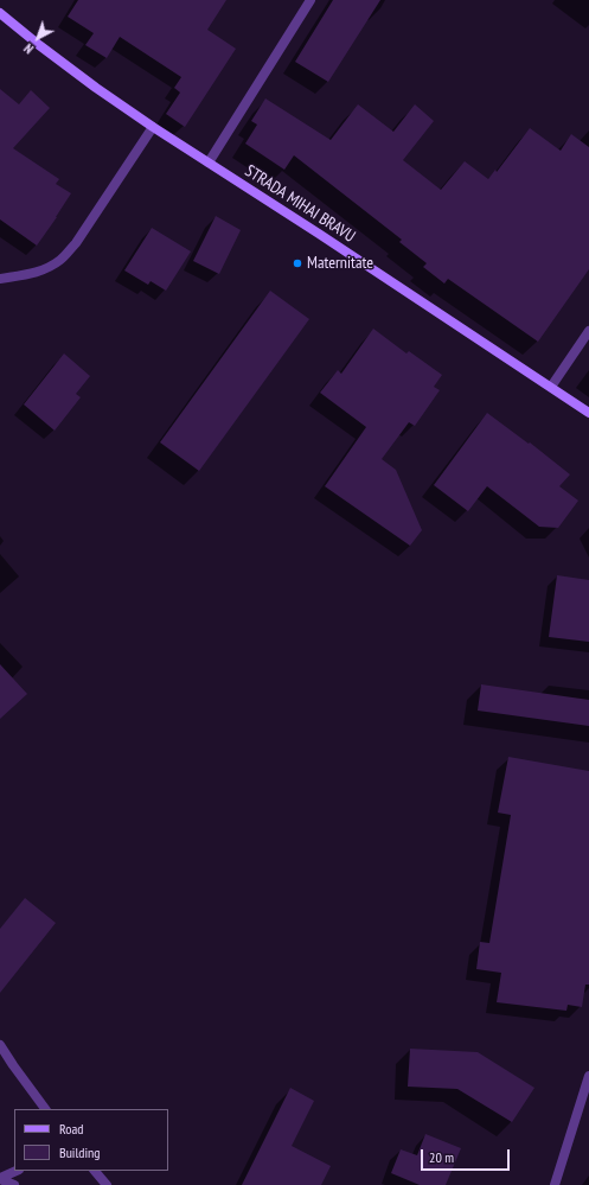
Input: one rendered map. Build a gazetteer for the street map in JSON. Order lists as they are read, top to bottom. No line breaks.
{"streets":{"main road":["STRADA MIHAI BRAVU"]},"places":["Maternitate"],"legend":["Road","Building"],"scale_bar":"20 m","north":"bottom left"}
